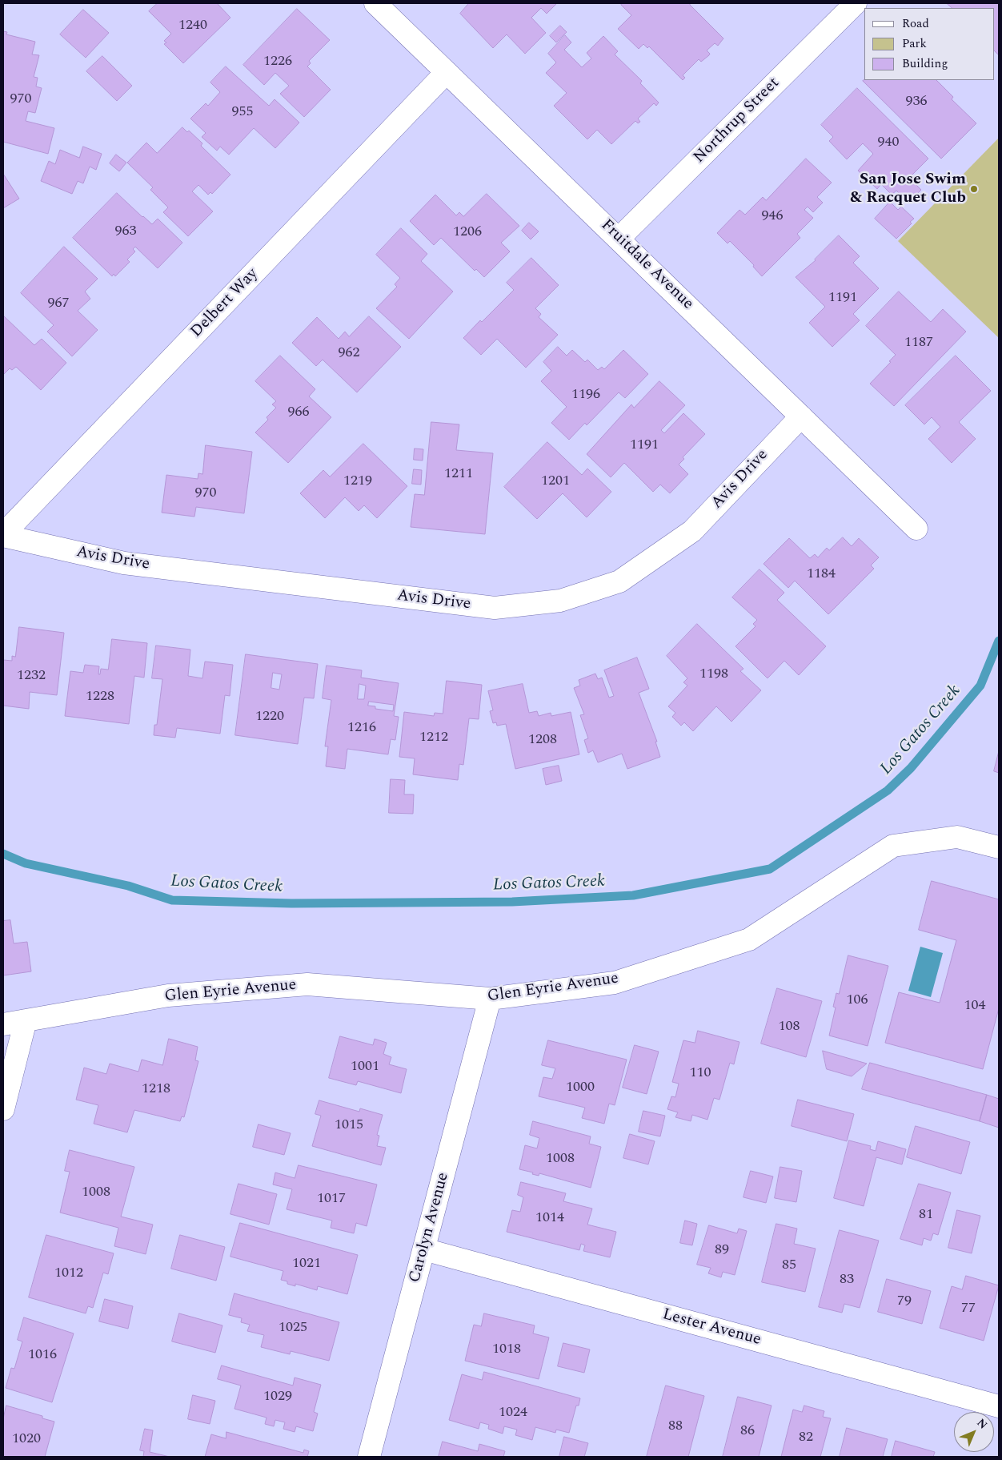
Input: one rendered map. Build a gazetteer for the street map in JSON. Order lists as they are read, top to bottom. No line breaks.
{"streets":{"street":["Northrup Street","Fruitdale Avenue","Delbert Way","Avis Drive","Glen Eyrie Avenue","Carolyn Avenue","Lester Avenue"]},"crossings":[["Northrup Street","Fruitdale Avenue"],["Fruitdale Avenue","Delbert Way"],["Fruitdale Avenue","Avis Drive"],["Delbert Way","Avis Drive"],["Glen Eyrie Avenue","Carolyn Avenue"],["Carolyn Avenue","Lester Avenue"]],"water":["Los Gatos Creek"],"places":["San Jose Swim & Racquet Club"],"house_numbers":["1240","1226","970","936","955","940","946","963","1206","1191","967","1187","962","1196","966","1191","1211","1219","1201","970","1184","1198","1232","1228","1220","1216","1212","1208","106","104","108","1001","110","1000","1218","1015","1008","1008","1017","81","1014","89","1021","85","1012","83","79","77","1025","1018","1016","1029","1024","88","86","82","1020"],"legend":["Road","Park","Building"],"north":"top right"}
